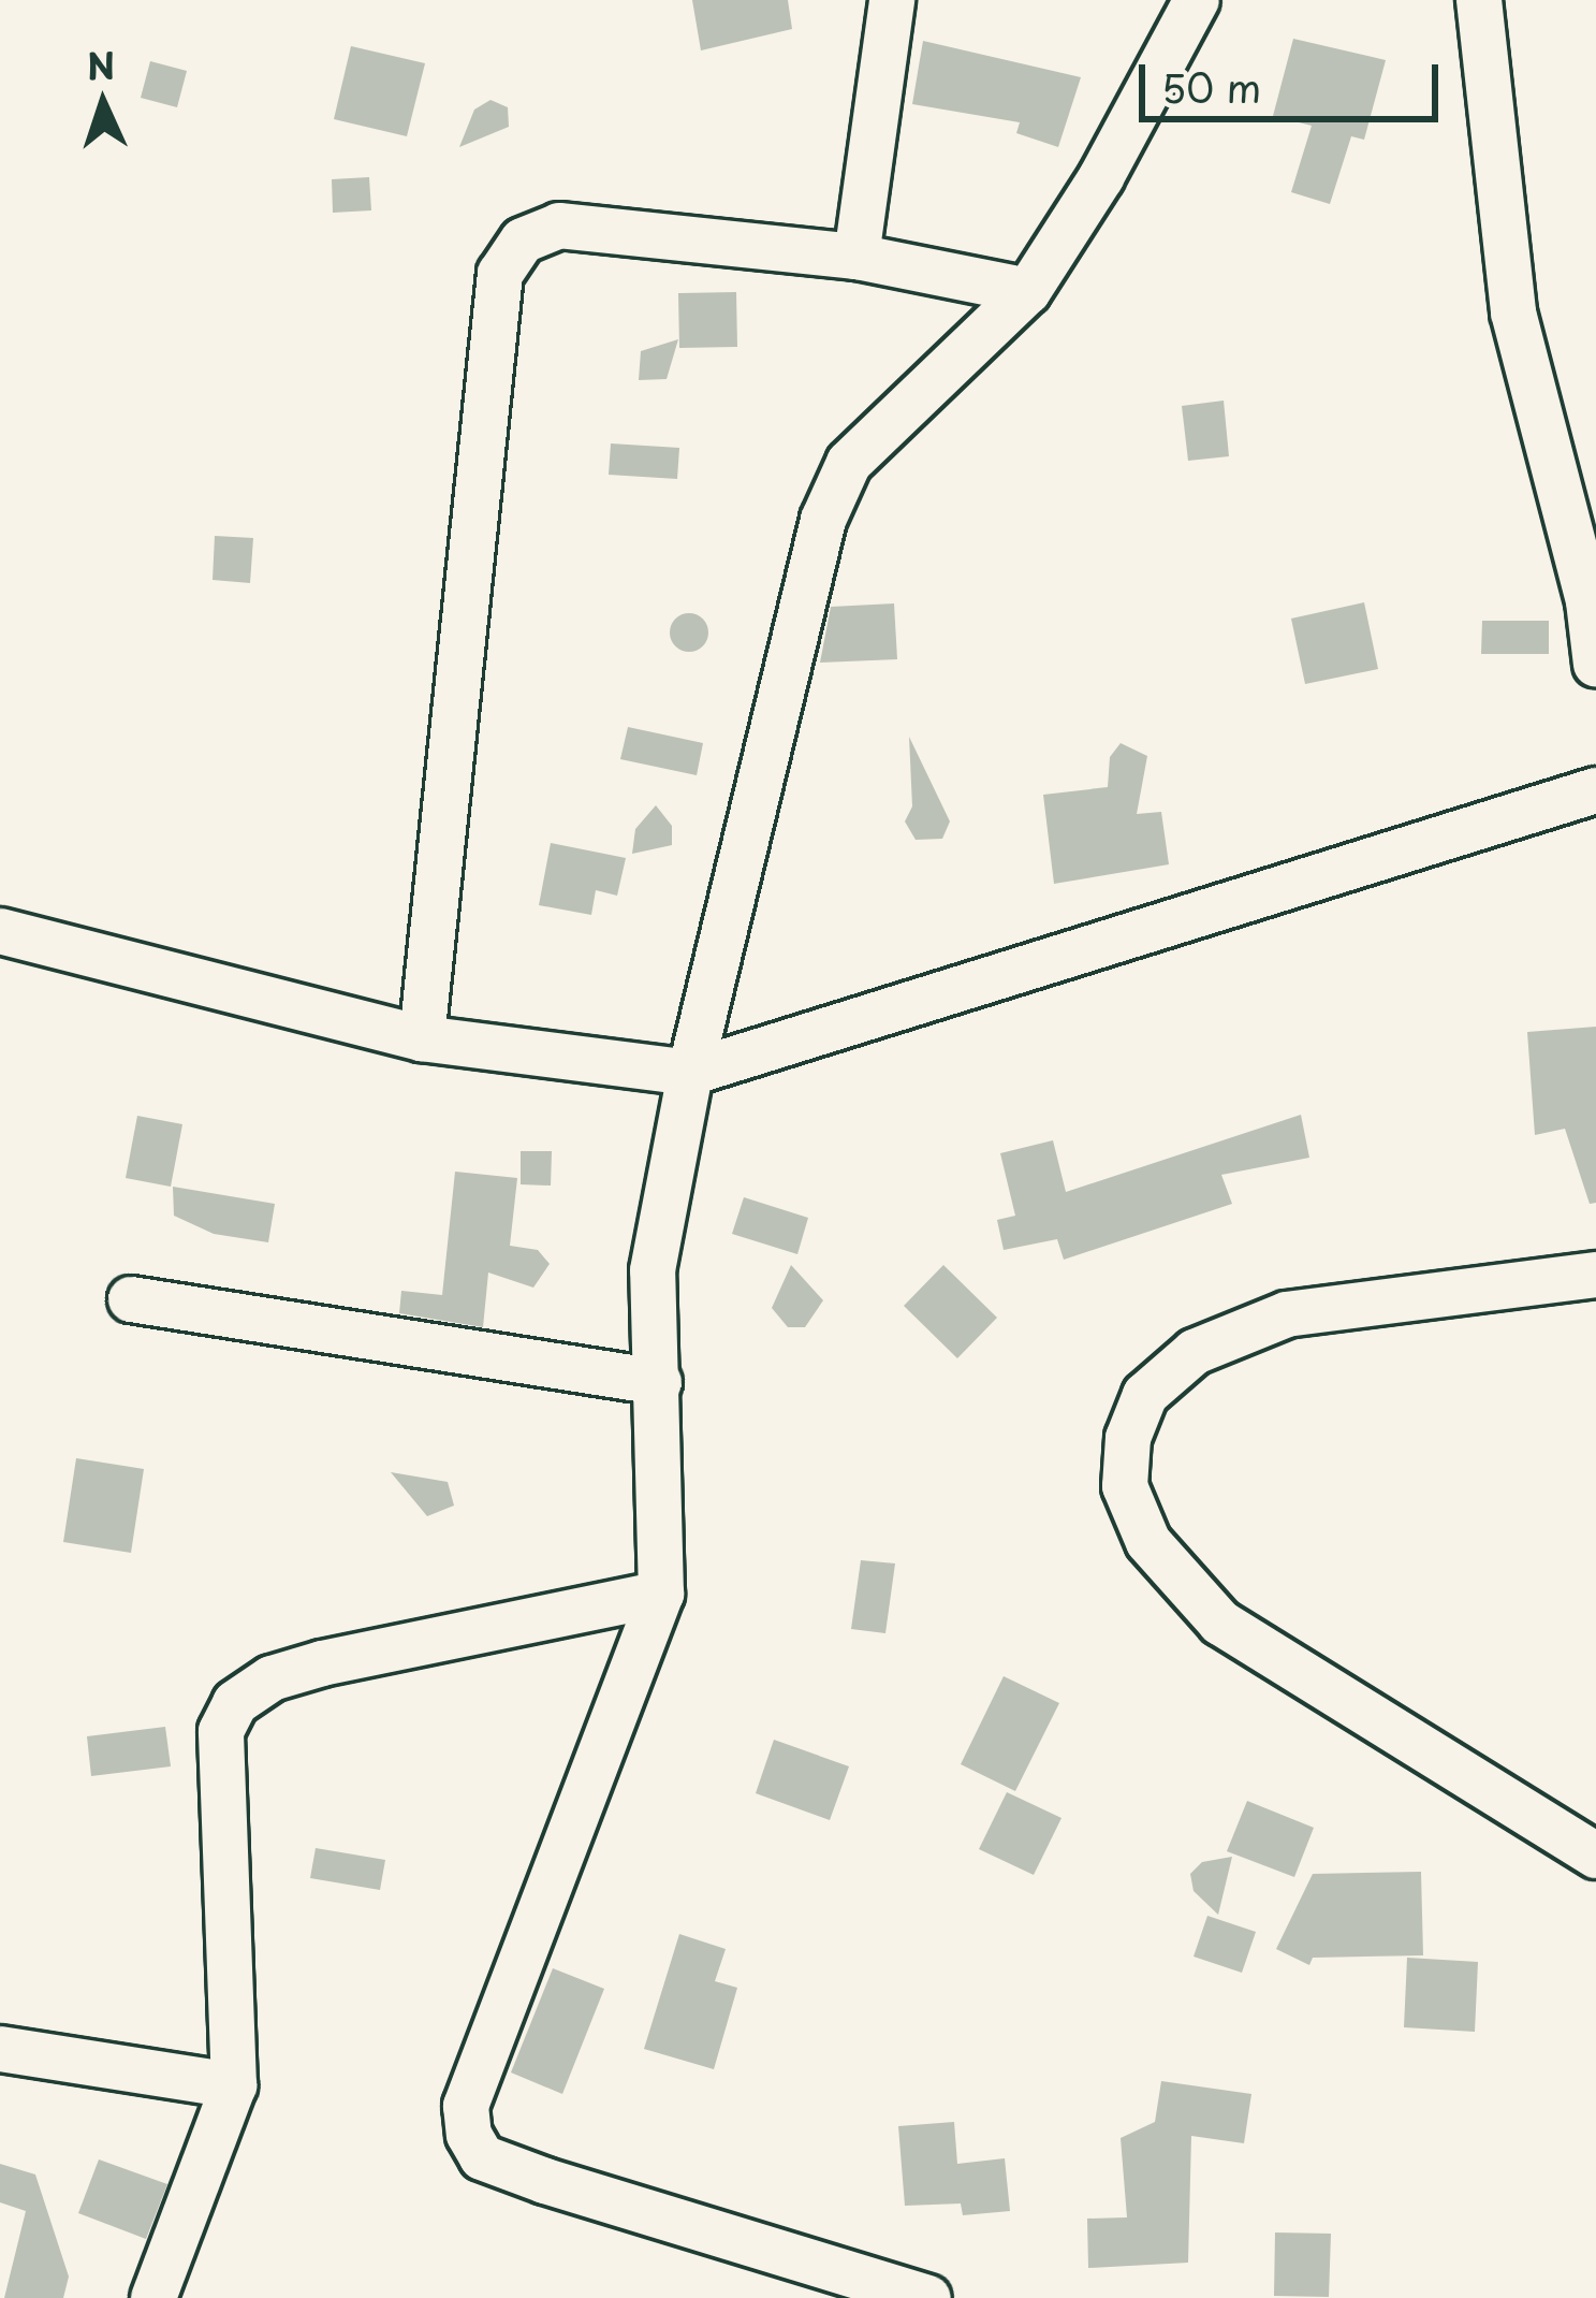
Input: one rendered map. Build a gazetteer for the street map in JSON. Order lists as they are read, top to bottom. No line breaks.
{"scale_bar":"50 m","north":"top"}
